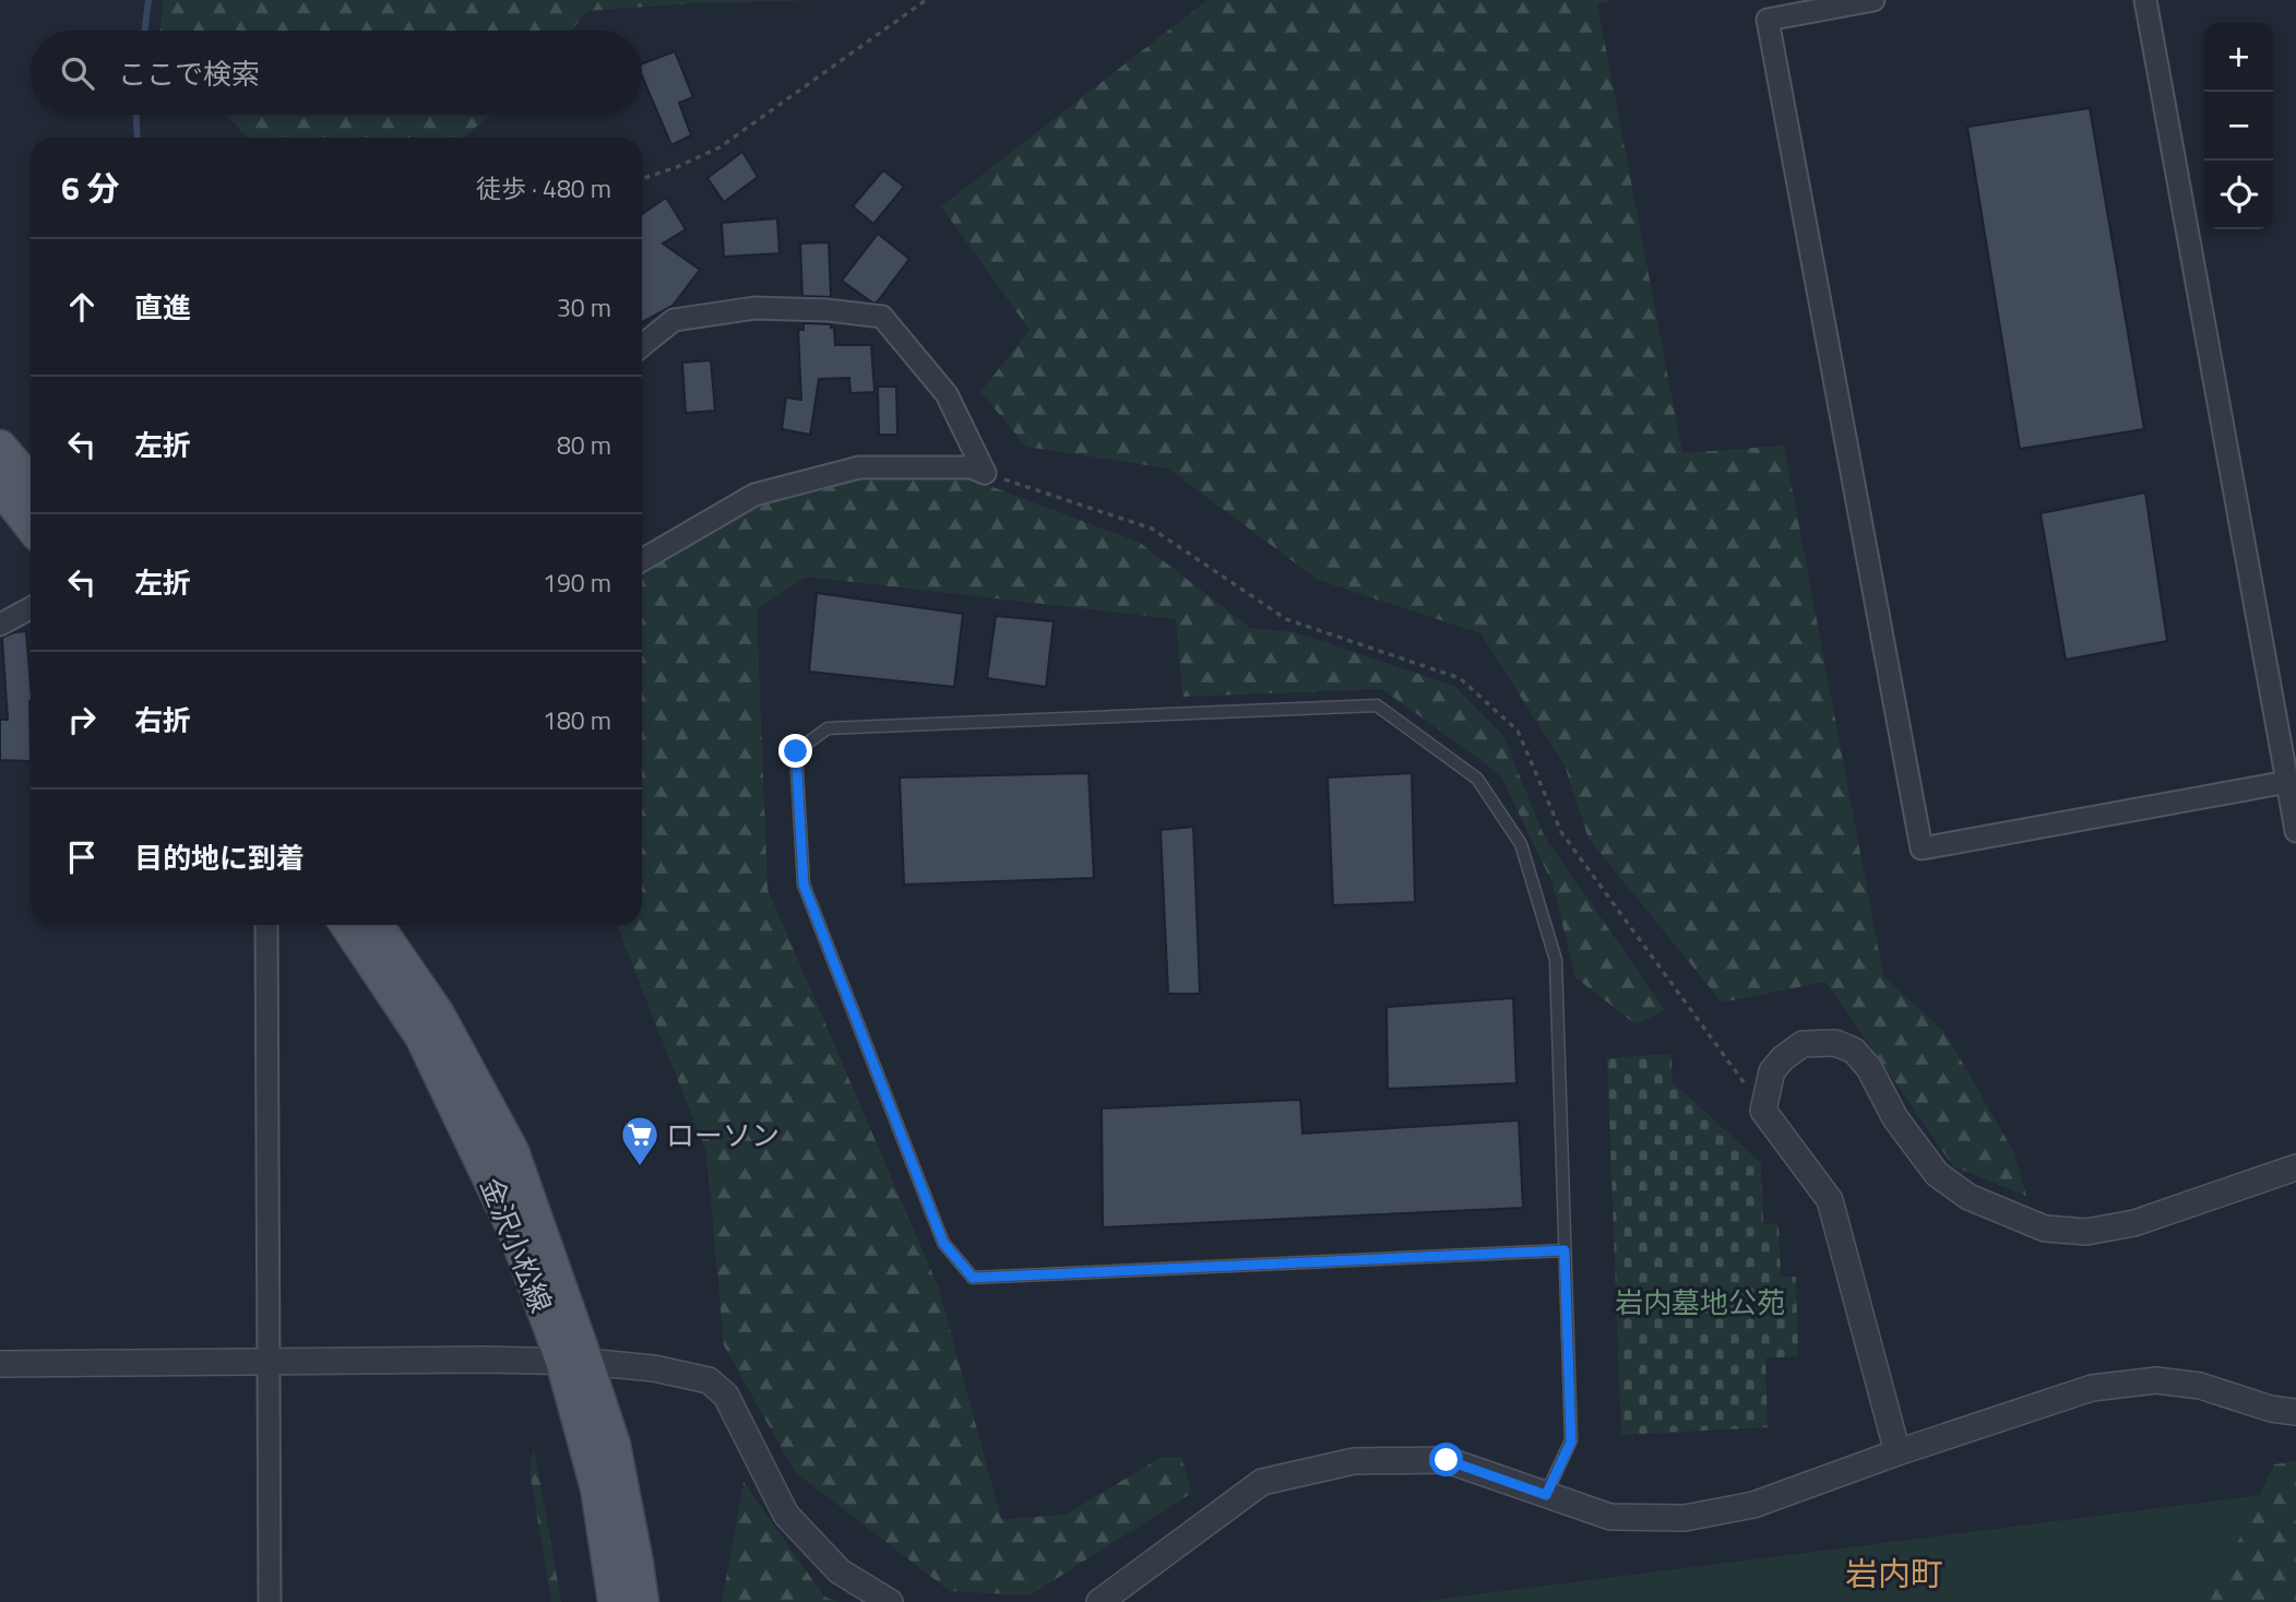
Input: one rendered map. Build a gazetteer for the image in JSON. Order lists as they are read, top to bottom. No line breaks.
{"streets":{"main road":["金沢小松線"]},"districts":["岩内町"],"parks":["岩内墓地公苑"],"places":{"supermarket":["ローソン"]},"page":{"map_buttons":["+","−"],"search":"ここで検索","heading":["6 分","徒歩 · 480 m"],"list":[["直進","30 m"],["左折","80 m"],["左折","190 m"],["右折","180 m"],"目的地に到着"]}}
